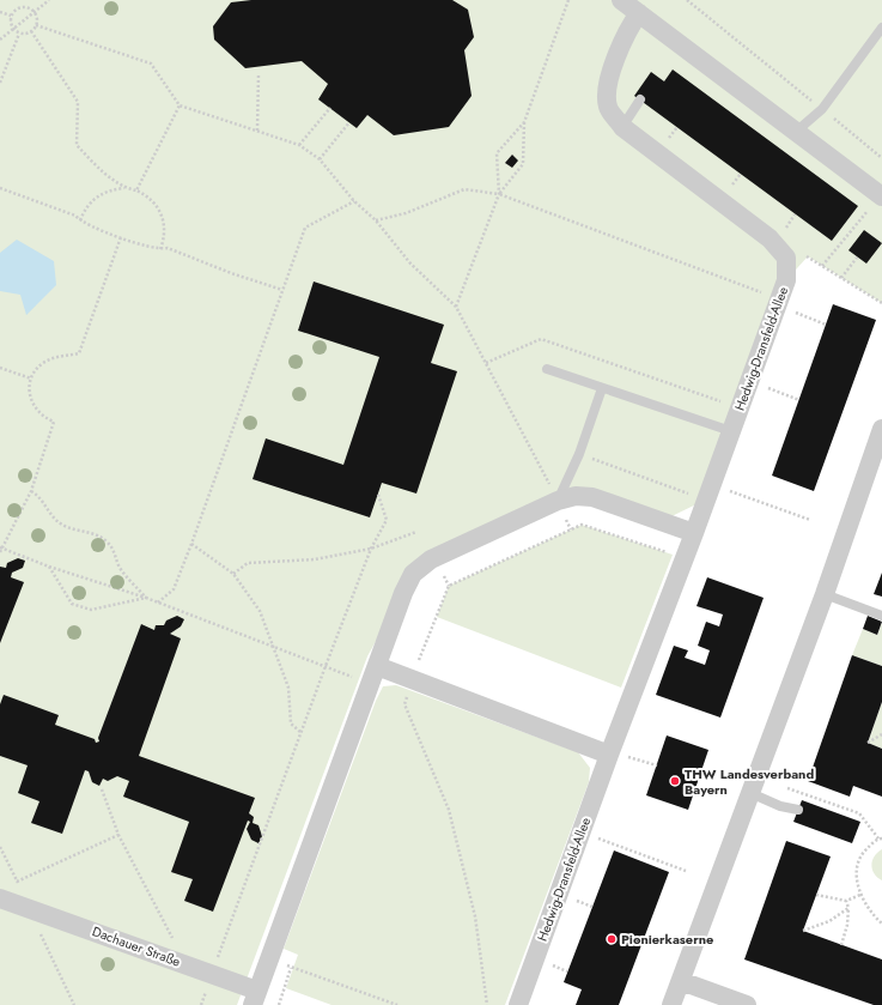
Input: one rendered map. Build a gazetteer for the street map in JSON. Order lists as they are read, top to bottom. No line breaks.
{"streets":{"street":["Hedwig-Dransfeld-Allee","Dachauer Straße"]},"places":["THW Landesverband Bayern","Pionierkaserne"]}
